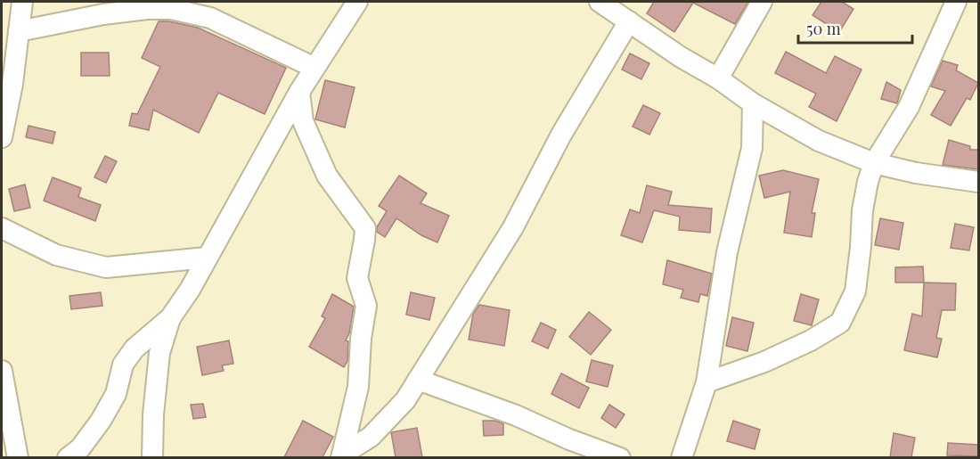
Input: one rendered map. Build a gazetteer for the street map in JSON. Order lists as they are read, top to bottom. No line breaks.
{"scale_bar":"50 m"}
